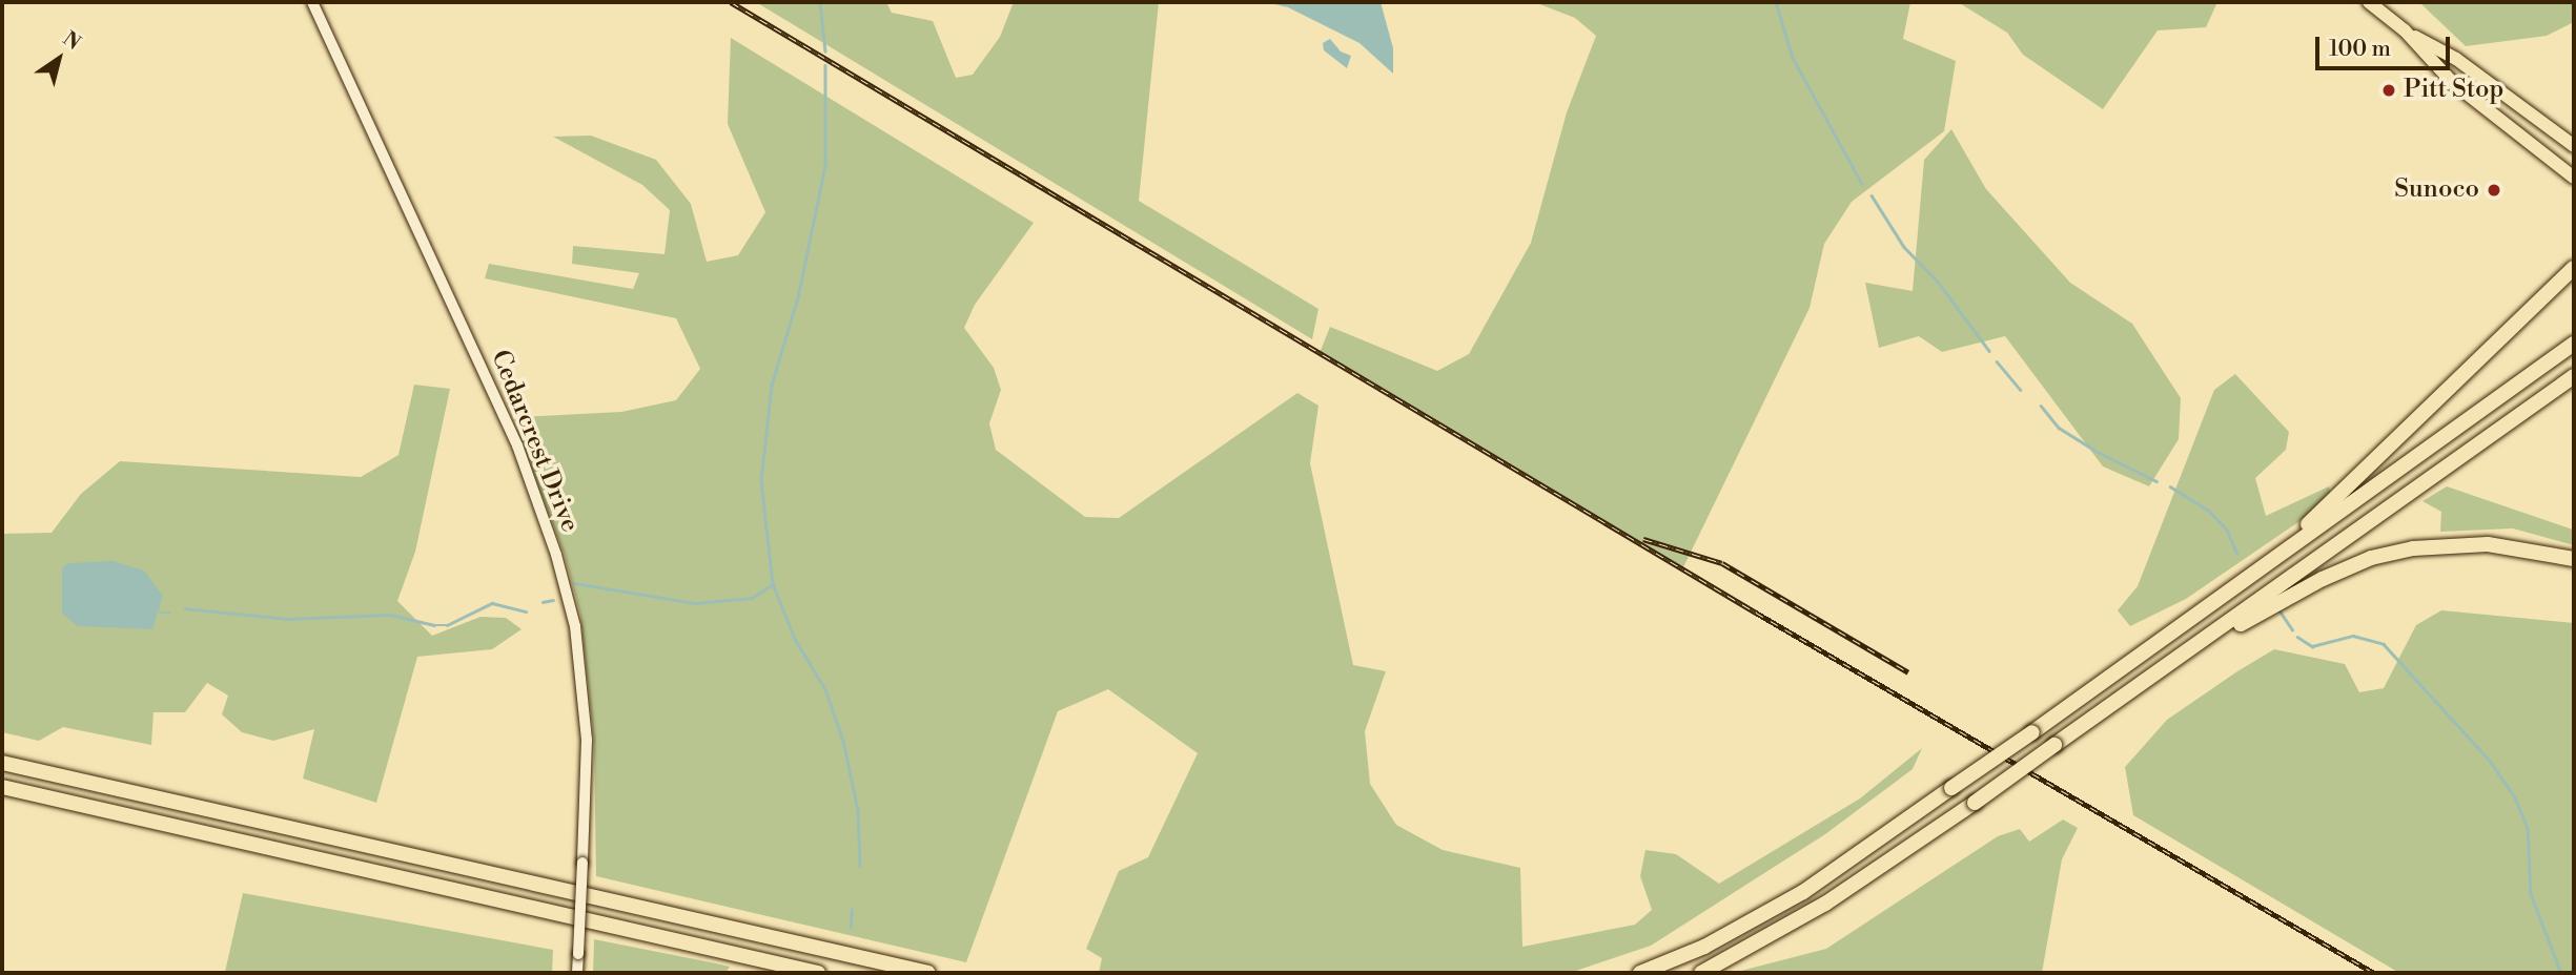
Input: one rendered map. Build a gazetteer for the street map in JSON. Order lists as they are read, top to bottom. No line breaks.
{"streets":{"street":["Cedarcrest Drive"]},"places":["Pitt Stop","Sunoco"],"scale_bar":"100 m","north":"top right"}
